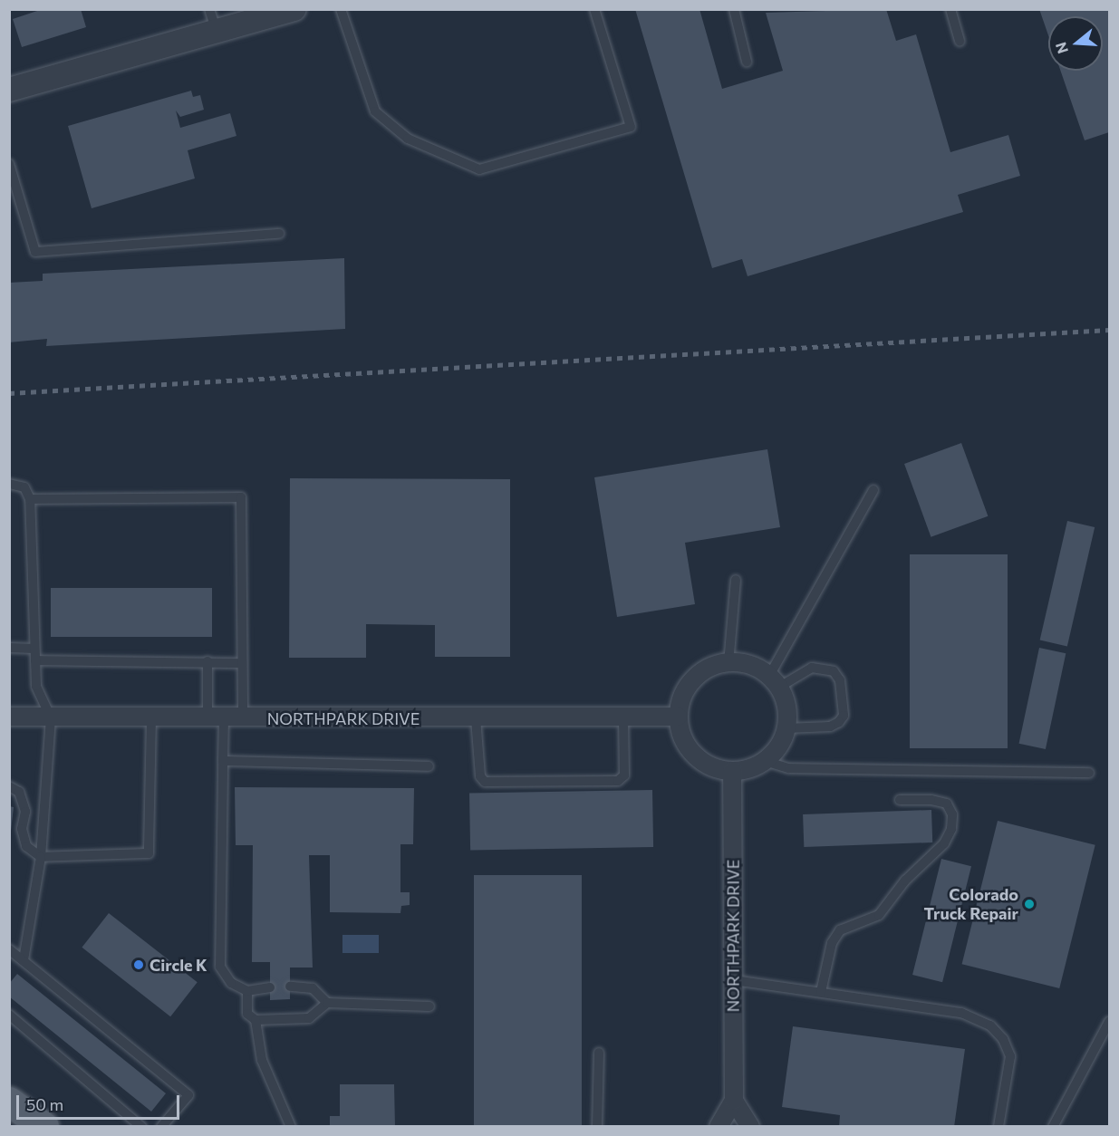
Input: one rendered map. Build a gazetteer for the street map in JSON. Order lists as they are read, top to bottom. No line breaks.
{"streets":{"street":["NORTHPARK DRIVE"]},"places":["Colorado Truck Repair","Circle K"],"scale_bar":"50 m","north":"left"}
